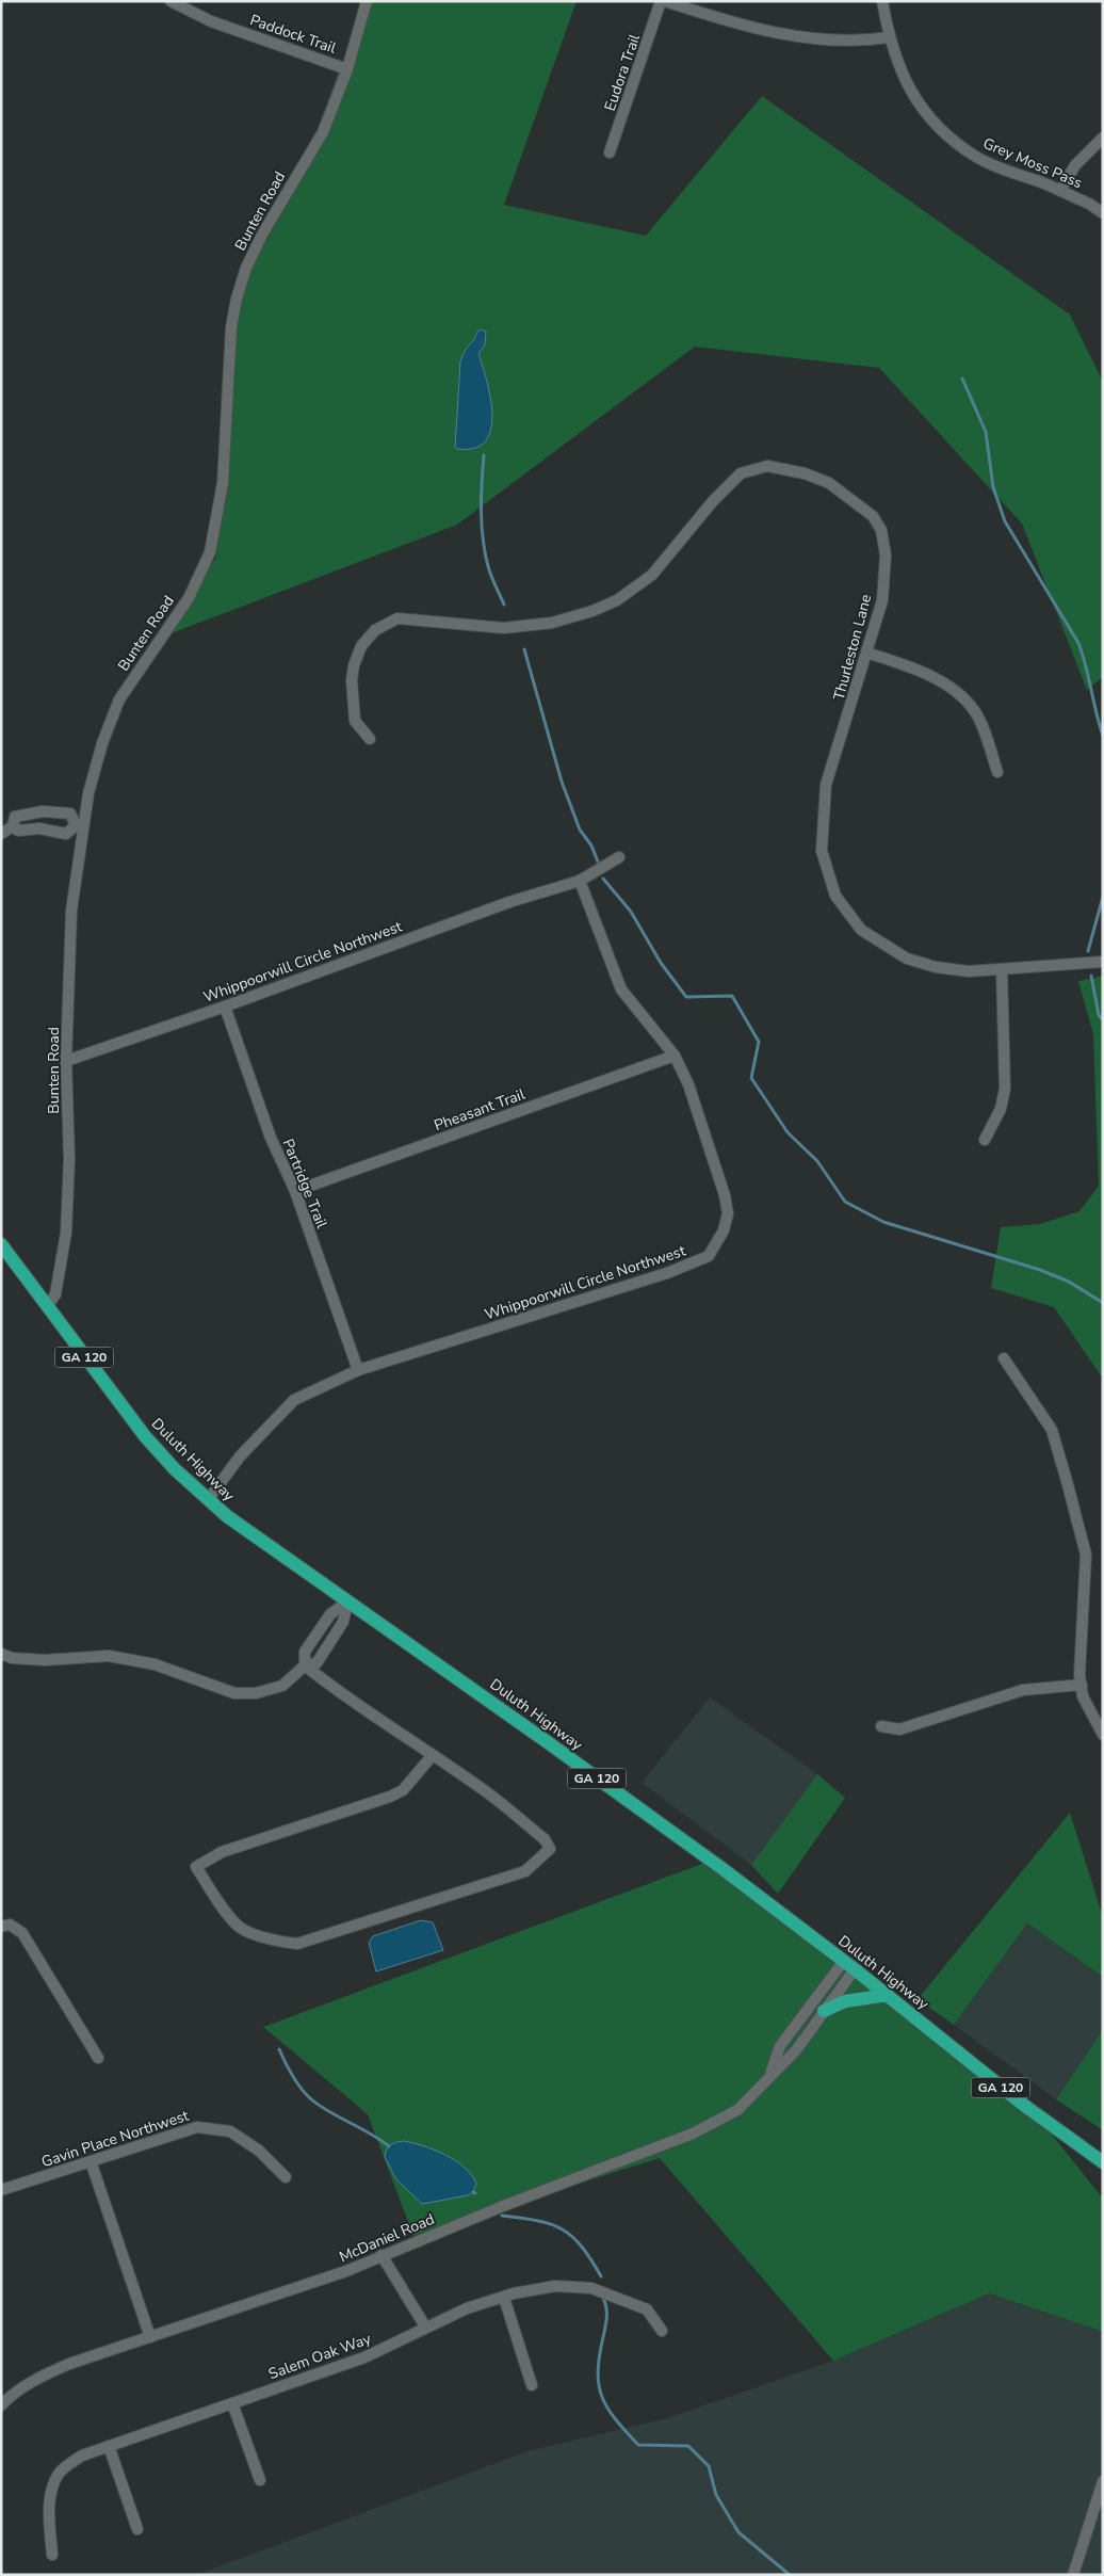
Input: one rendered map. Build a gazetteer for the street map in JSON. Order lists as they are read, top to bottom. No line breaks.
{"streets":{"main road":["GA 120","Duluth Highway"],"street":["Paddock Trail","Eudora Trail","Grey Moss Pass","Bunten Road","Thurleston Lane","Whippoorwill Circle Northwest","Pheasant Trail","Partridge Trail","Gavin Place Northwest","McDaniel Road","Salem Oak Way"]},"crossings":[["Paddock Trail","Bunten Road"],["Bunten Road","Whippoorwill Circle Northwest"],["Bunten Road","Duluth Highway"],["Whippoorwill Circle Northwest","Pheasant Trail"],["Whippoorwill Circle Northwest","Partridge Trail"],["Whippoorwill Circle Northwest","Duluth Highway"],["Pheasant Trail","Partridge Trail"],["Duluth Highway","McDaniel Road"]]}
